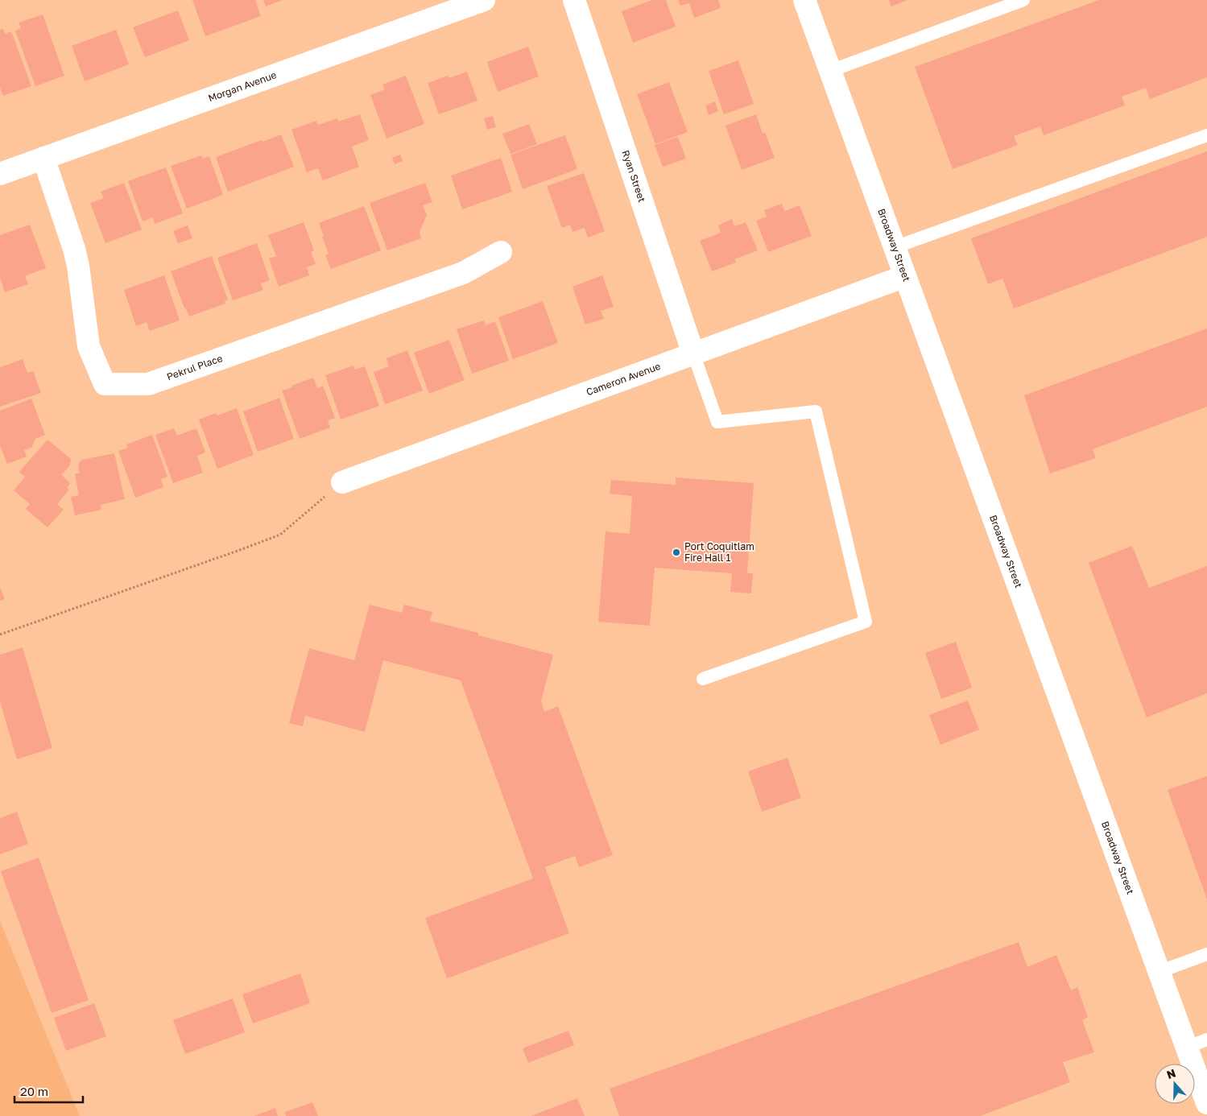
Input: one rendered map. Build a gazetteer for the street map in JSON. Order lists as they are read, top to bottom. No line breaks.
{"streets":{"street":["Morgan Avenue","Ryan Street","Broadway Street","Pekrul Place","Cameron Avenue"]},"crossings":[["Morgan Avenue","Pekrul Place"],["Ryan Street","Cameron Avenue"],["Broadway Street","Cameron Avenue"]],"places":["Port Coquitlam Fire Hall 1"],"scale_bar":"20 m","north":"top"}
